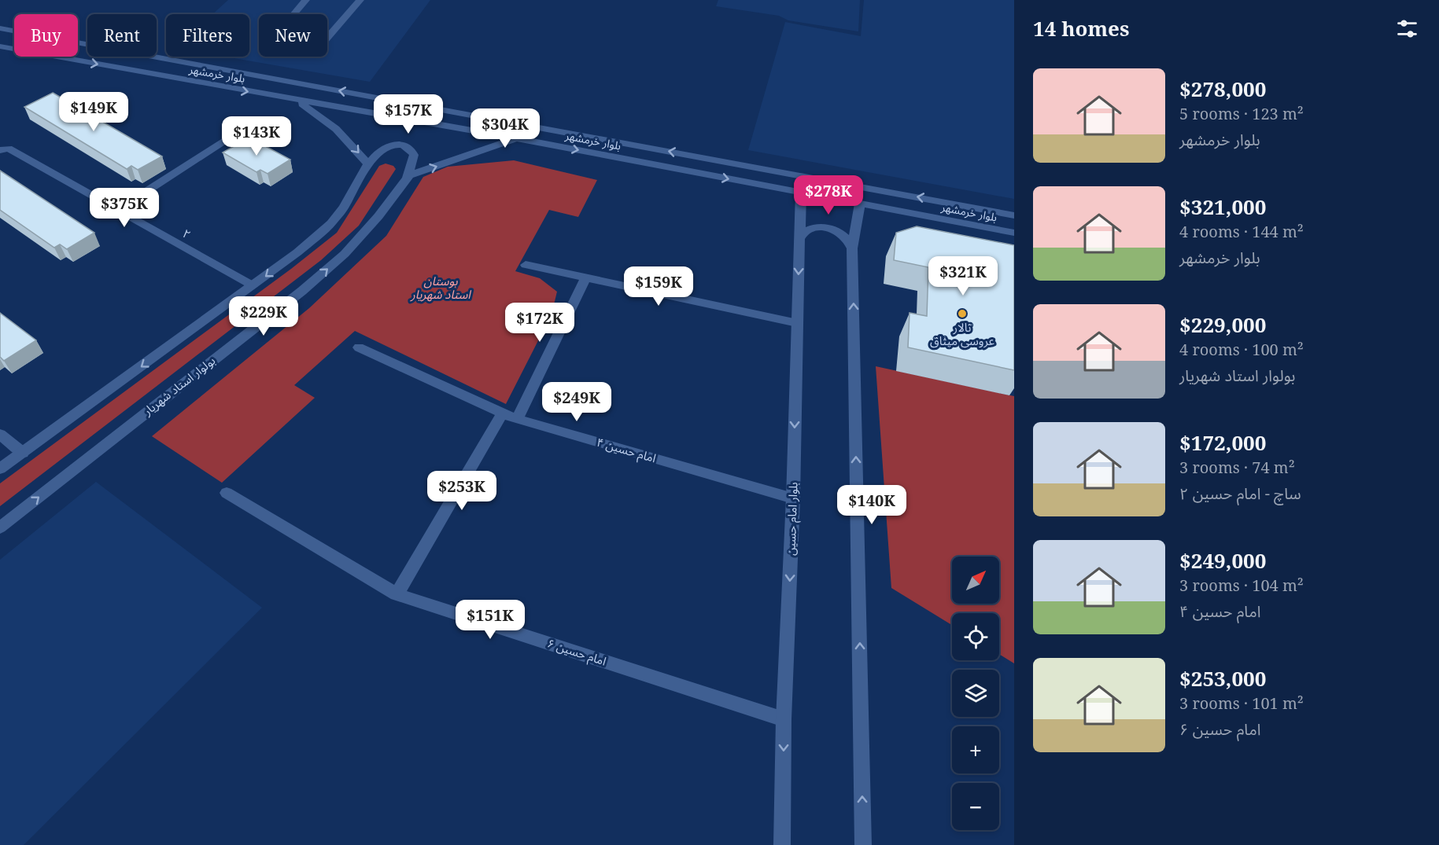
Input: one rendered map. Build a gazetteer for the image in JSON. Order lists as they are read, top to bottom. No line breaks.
{"streets":{"street":["بلوار خرمشهر","۲","بولوار استاد شهریار","امام حسین ۴","بلوار امام حسین","امام حسین ۶"]},"crossings":[["بلوار خرمشهر","بولوار استاد شهریار"],["بلوار خرمشهر","بلوار امام حسین"],["امام حسین ۴","بلوار امام حسین"],["بلوار امام حسین","امام حسین ۶"]],"parks":["بوستان استاد شهریار"],"places":["تالار عروسی میثاق"],"north":"top right","page":{"heading":"14 homes","chip":["Buy","Rent","Filters","New"],"list":[{"name":"$278,000","note":"5 rooms · 123 m² · بلوار خرمشهر"},{"name":"$321,000","note":"4 rooms · 144 m² · بلوار خرمشهر"},{"name":"$229,000","note":"4 rooms · 100 m² · بولوار استاد شهریار"},{"name":"$172,000","note":"3 rooms · 74 m² · ساچ - امام حسین ۲"},{"name":"$249,000","note":"3 rooms · 104 m² · امام حسین ۴"},{"name":"$253,000","note":"3 rooms · 101 m² · امام حسین ۶"}],"price":["$149K","$157K","$304K","$143K","$278K","$375K","$321K","$159K","$229K","$172K","$249K","$253K","$140K","$151K"],"map_buttons":["+","−"]}}
